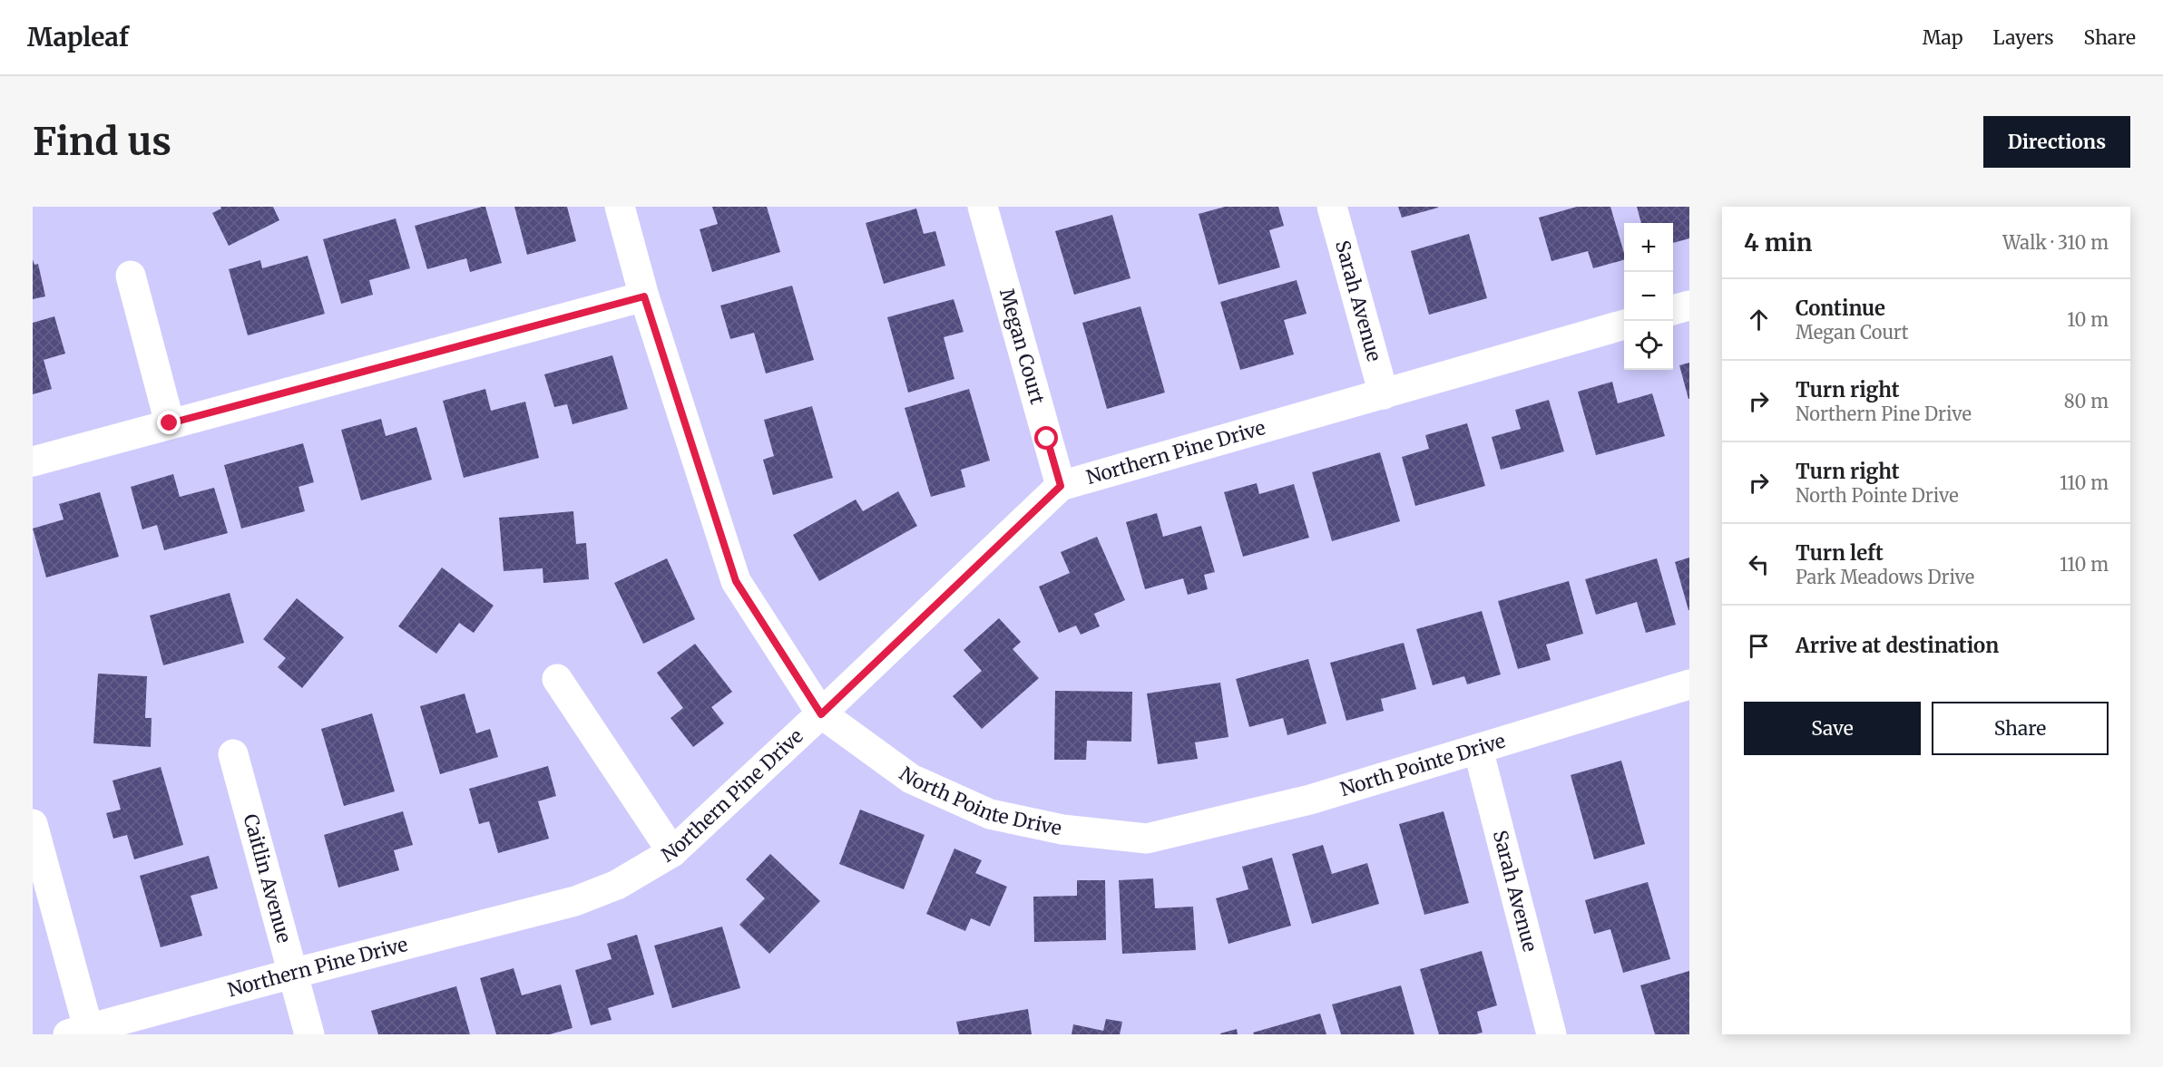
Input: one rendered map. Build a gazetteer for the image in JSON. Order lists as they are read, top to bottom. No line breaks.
{"streets":{"street":["Sarah Avenue","Megan Court","Northern Pine Drive","North Pointe Drive","Caitlin Avenue"]},"crossings":[["Sarah Avenue","Northern Pine Drive"],["Sarah Avenue","North Pointe Drive"],["Megan Court","Northern Pine Drive"],["Northern Pine Drive","North Pointe Drive"],["Northern Pine Drive","Caitlin Avenue"]],"page":{"header":"Mapleaf","nav":["Map","Layers","Share"],"buttons":["Directions",["Save","Share"]],"title":"Find us","heading":["4 min","Walk · 310 m"],"map_buttons":["+","−"],"list":[["Continue","Megan Court","10 m"],["Turn right","Northern Pine Drive","80 m"],["Turn right","North Pointe Drive","110 m"],["Turn left","Park Meadows Drive","110 m"],"Arrive at destination"]}}
